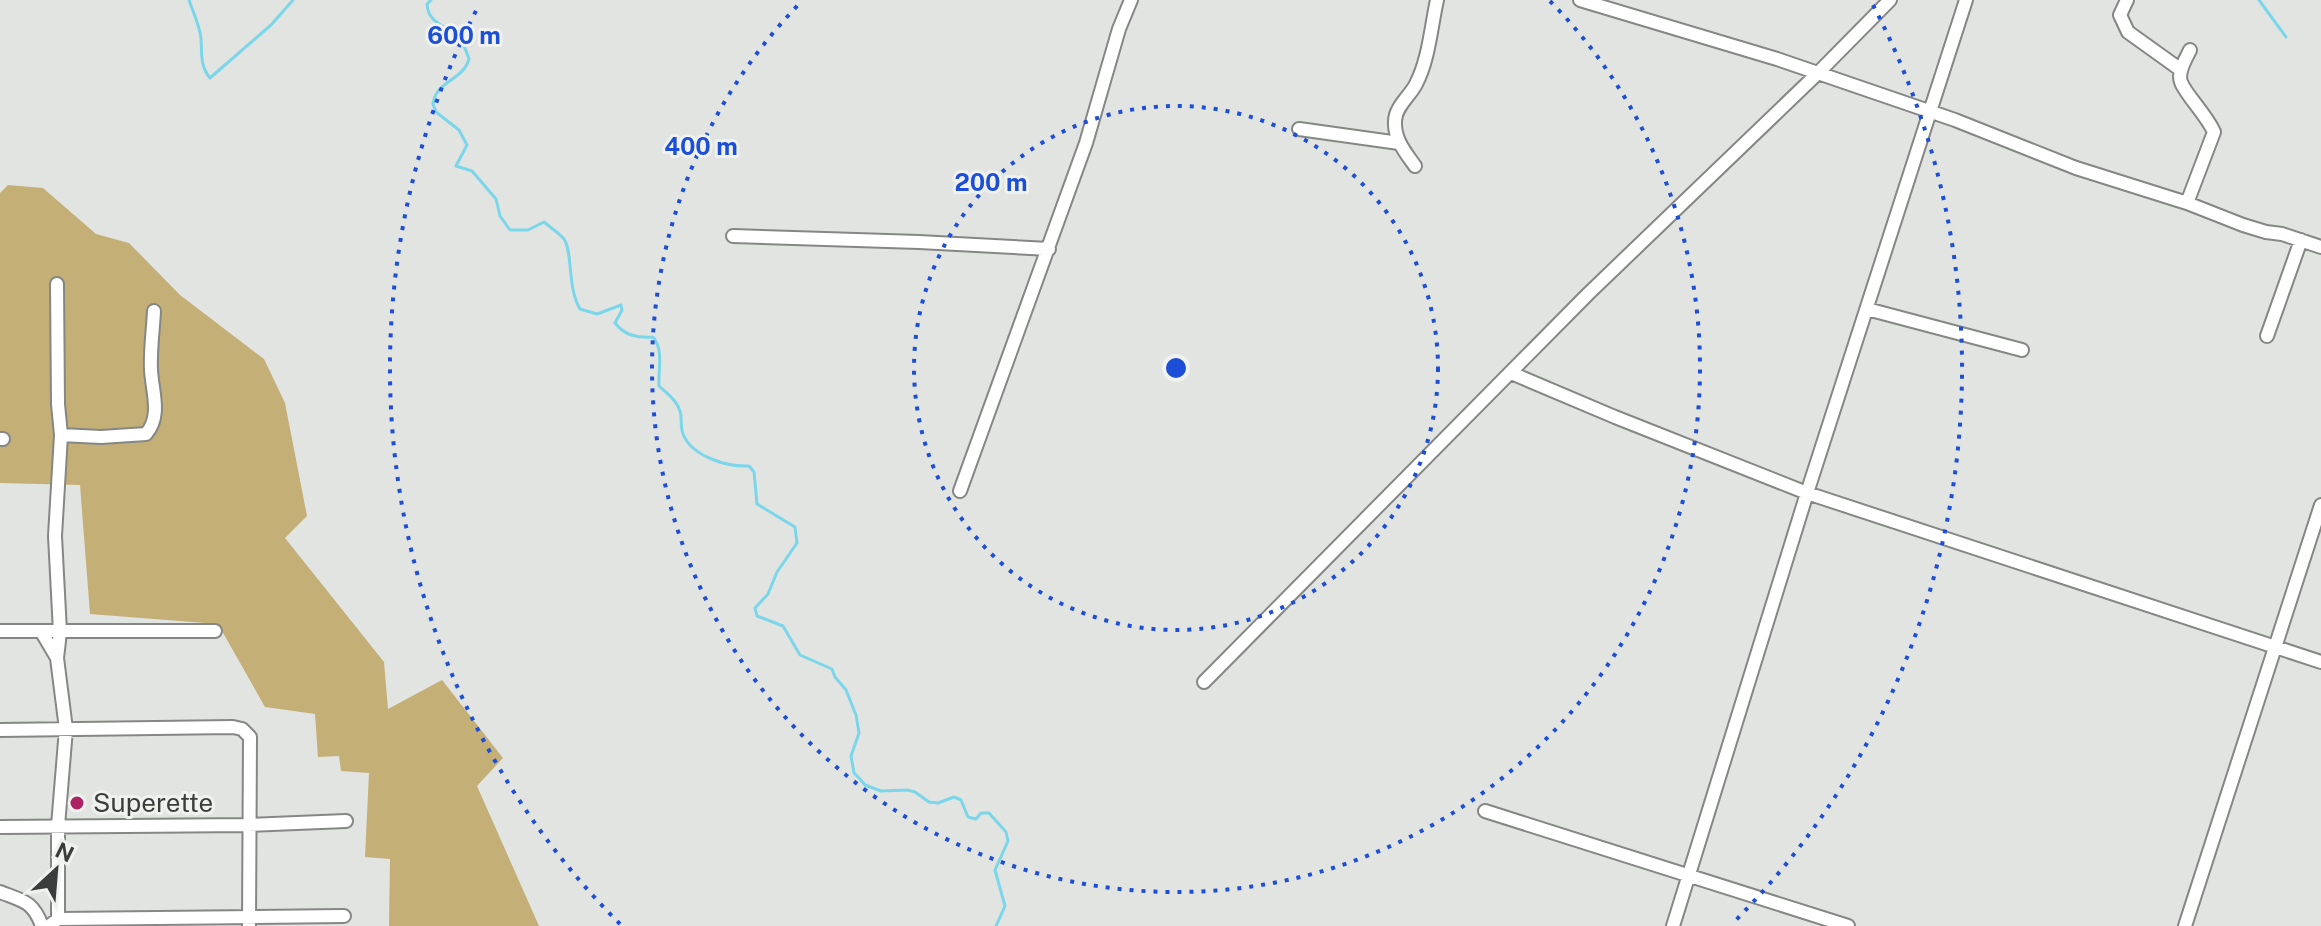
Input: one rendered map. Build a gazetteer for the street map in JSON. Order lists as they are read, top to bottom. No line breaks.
{"places":["Superette"],"north":"top right","rings":["600 m","400 m","200 m"]}
